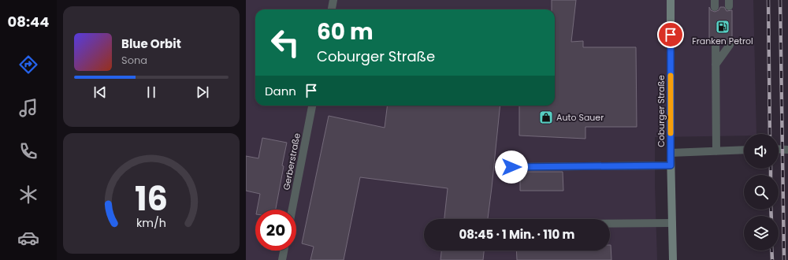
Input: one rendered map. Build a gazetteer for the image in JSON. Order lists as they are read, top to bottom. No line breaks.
{"streets":{"street":["Coburger Straße","Gerberstraße"]},"places":{"fuel station":["Franken Petrol"],"shop":["Auto Sauer"]},"page":{"tabs":"08:44","turn":["60 m","Coburger Straße"],"song":["Blue Orbit","Sona"],"then":"Dann","limit":"20","trip":"08:45 · 1 Min. · 110 m","gauge":["16","km/h"]}}
